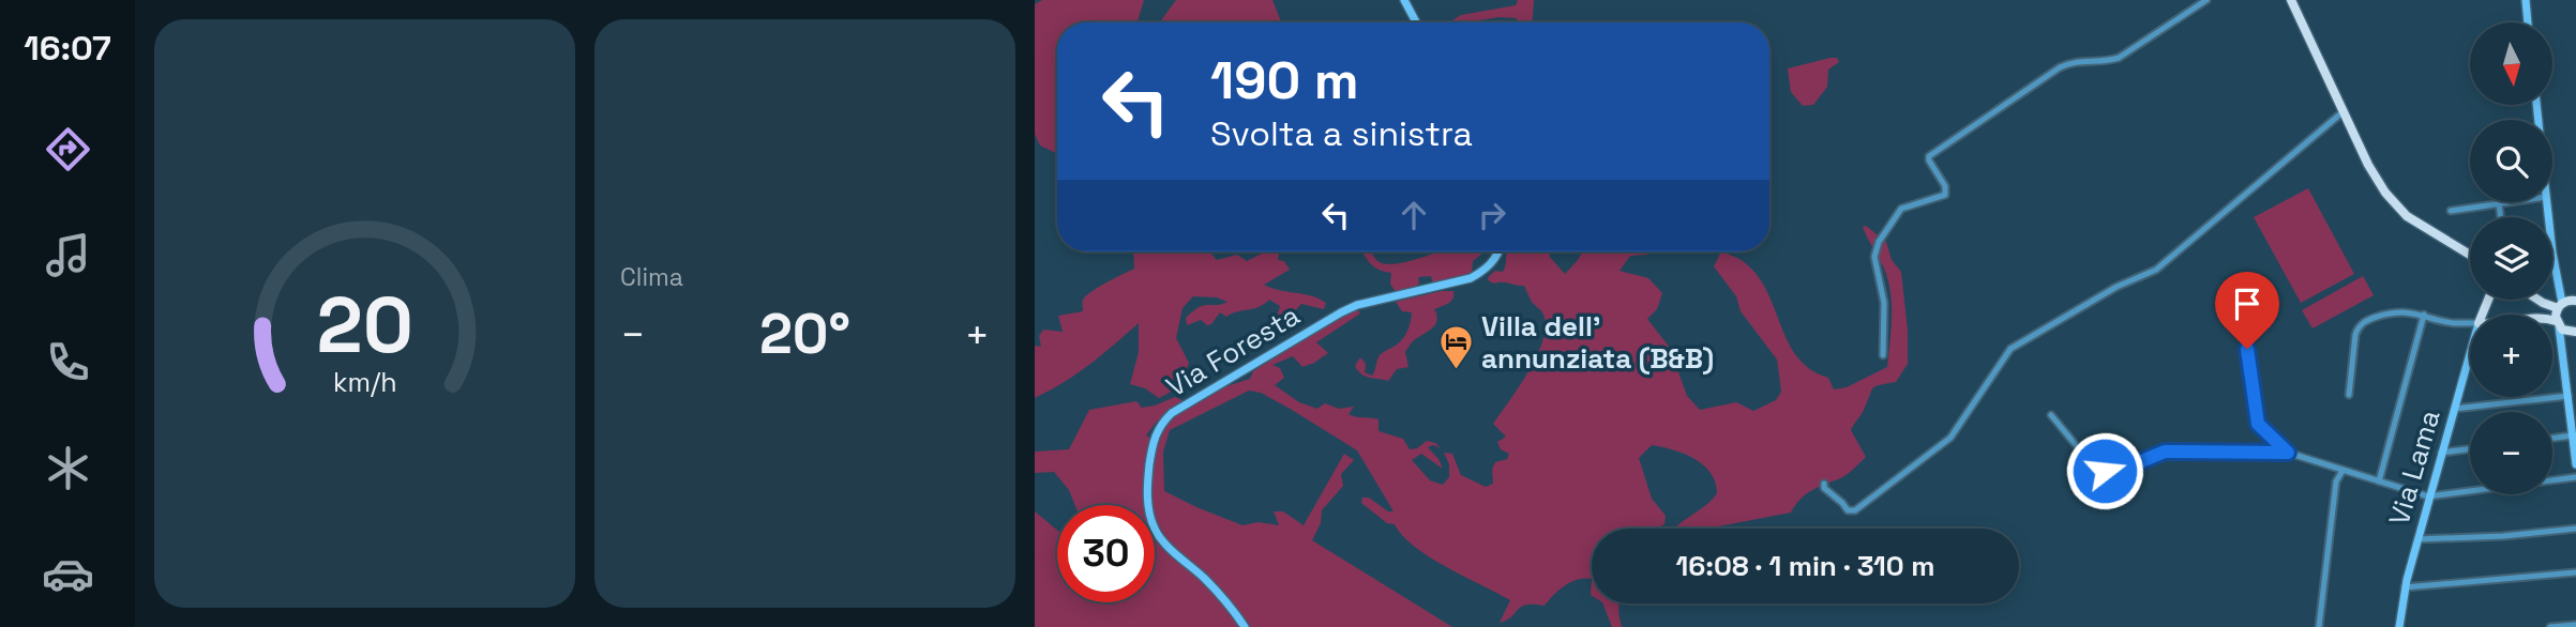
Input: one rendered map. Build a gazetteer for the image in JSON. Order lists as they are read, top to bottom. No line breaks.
{"streets":{"main road":["Via Foresta","Via Lama"]},"places":{"hotel":["Villa dell' annunziata (B&B)"]},"north":"bottom","page":{"tabs":"16:07","tile":"Clima","map_buttons":["+","−"],"turn":["190 m","Svolta a sinistra"],"heat":["−","20°","+"],"limit":"30","trip":"16:08 · 1 min · 310 m","gauge":["20","km/h"]}}
